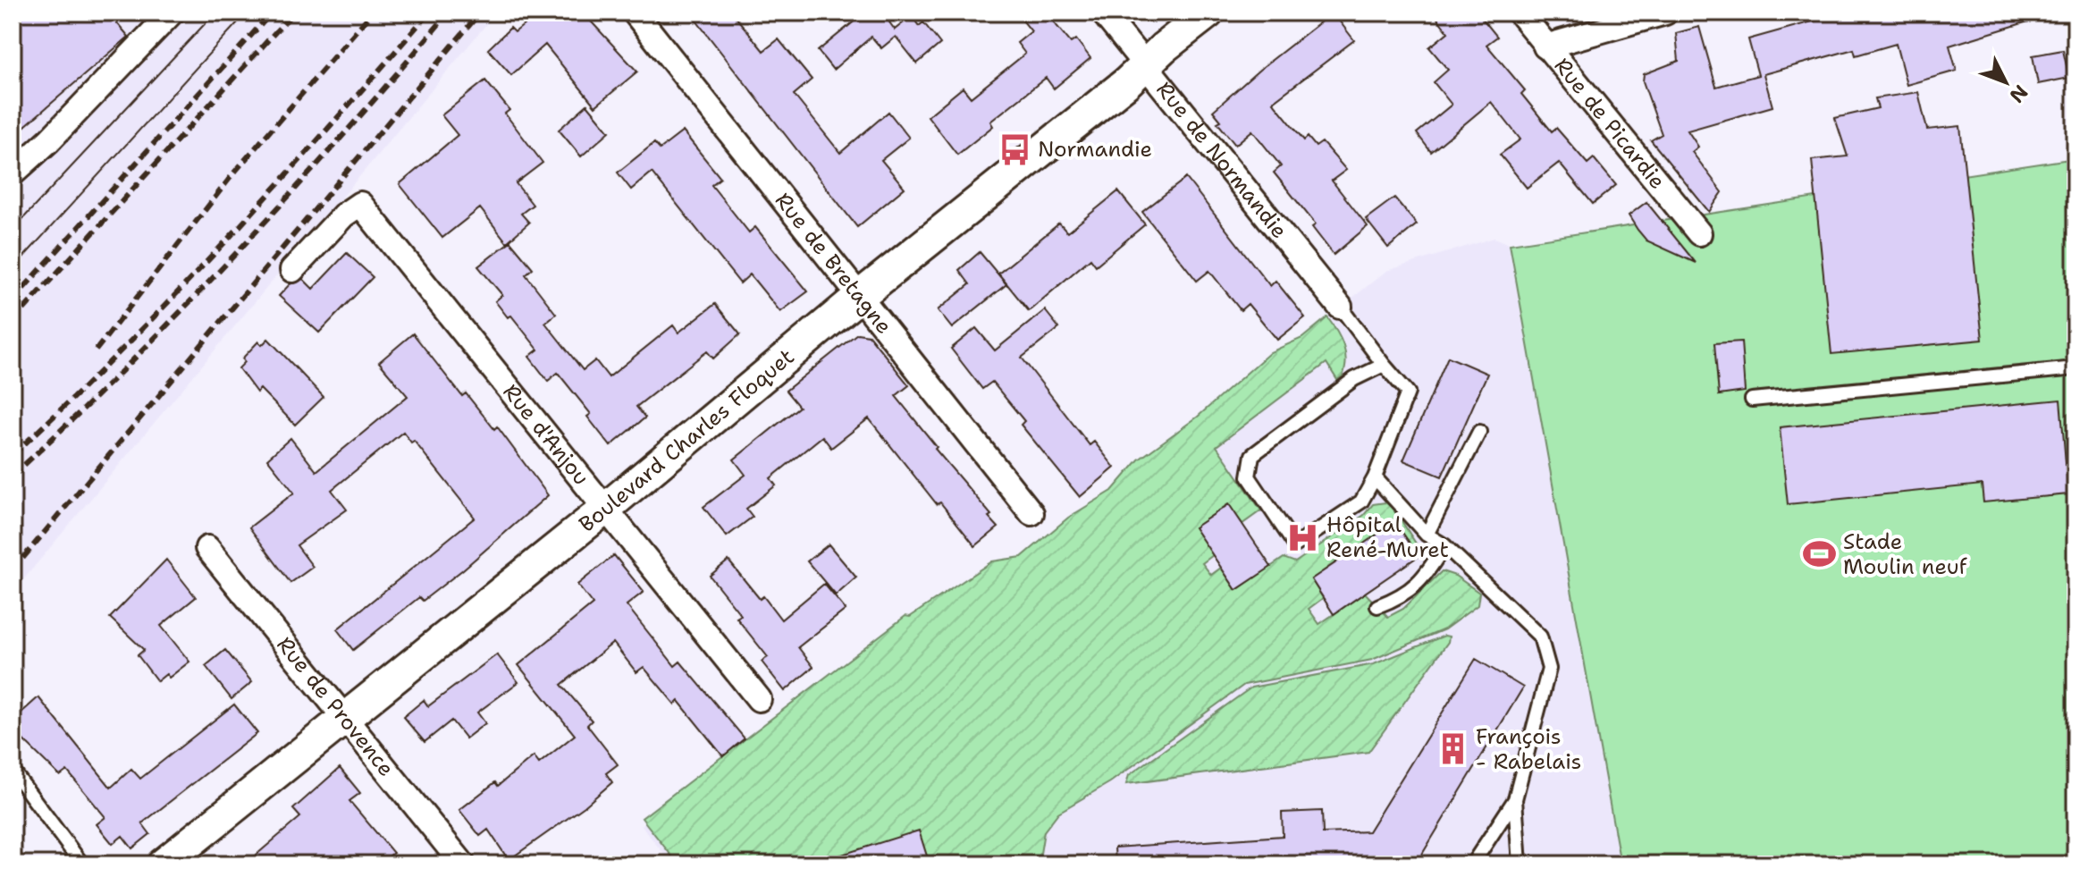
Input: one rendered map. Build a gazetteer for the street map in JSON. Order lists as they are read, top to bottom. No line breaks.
{"streets":{"street":["Rue de Picardie","Rue de Normandie","Rue de Bretagne","Rue d'Anjou","Boulevard Charles Floquet","Rue de Provence"]},"crossings":[["Rue de Normandie","Boulevard Charles Floquet"],["Rue de Bretagne","Boulevard Charles Floquet"],["Rue d'Anjou","Boulevard Charles Floquet"],["Boulevard Charles Floquet","Rue de Provence"]],"places":{"bus stop":["Normandie"],"hospital":["Hôpital René-Muret"],"sports":["Stade Moulin neuf"],"building":["François - Rabelais"]},"north":"bottom right"}
